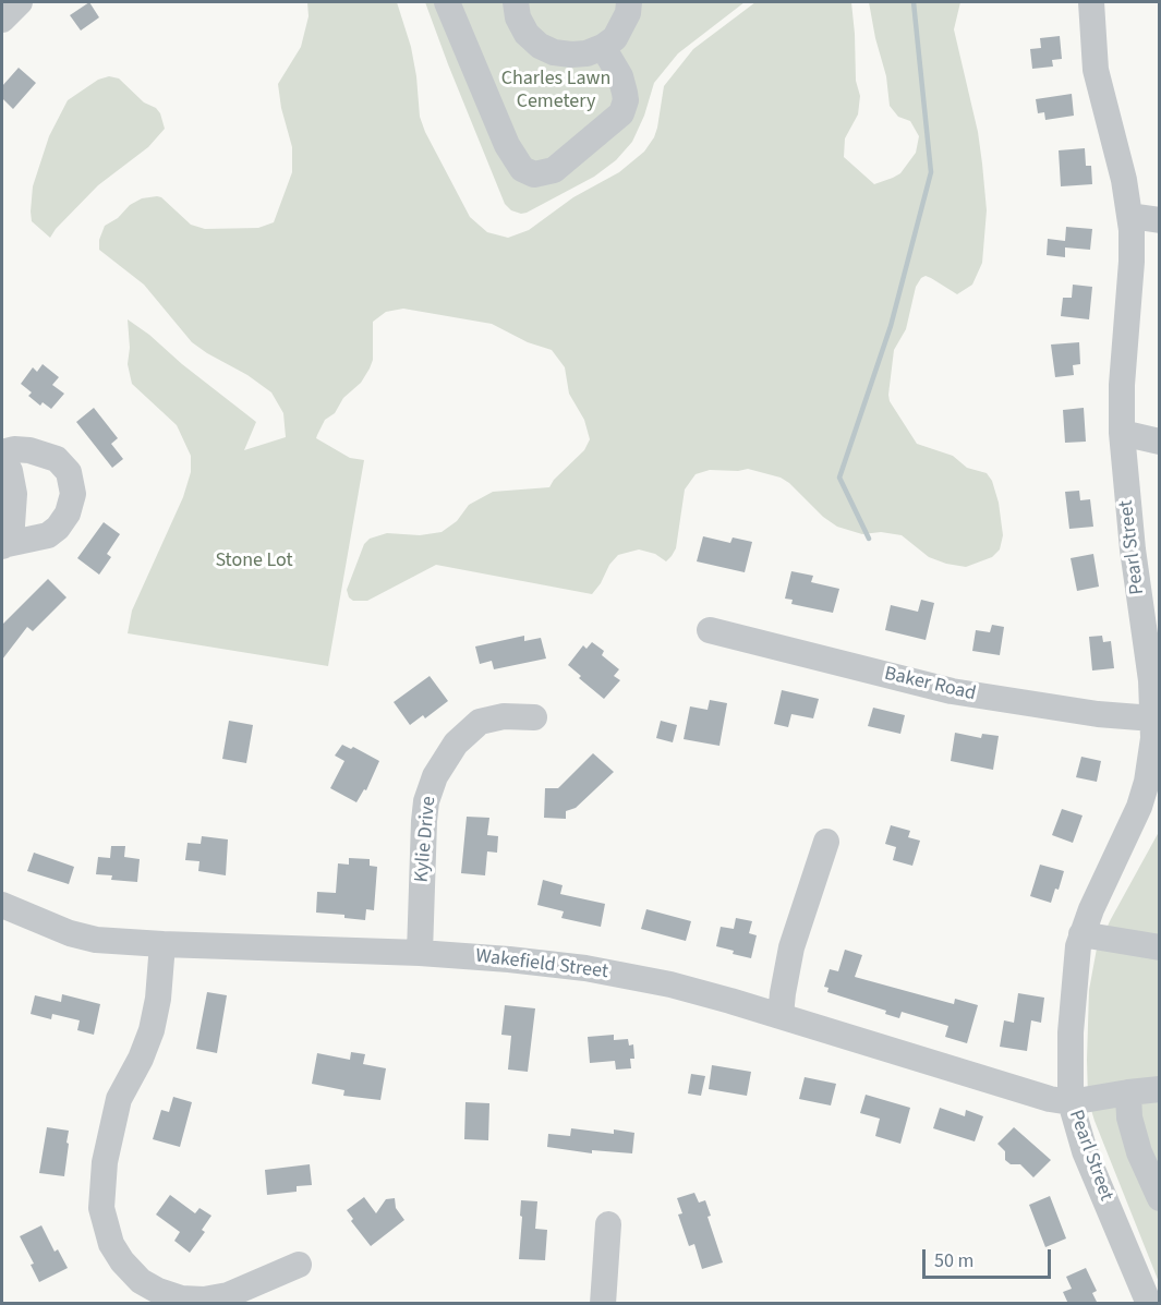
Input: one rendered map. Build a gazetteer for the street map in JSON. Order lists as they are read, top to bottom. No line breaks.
{"streets":{"street":["Pearl Street","Baker Road","Kylie Drive","Wakefield Street"]},"crossings":[["Pearl Street","Baker Road"],["Pearl Street","Wakefield Street"],["Kylie Drive","Wakefield Street"]],"parks":["Charles Lawn Cemetery","Stone Lot"],"scale_bar":"50 m"}
